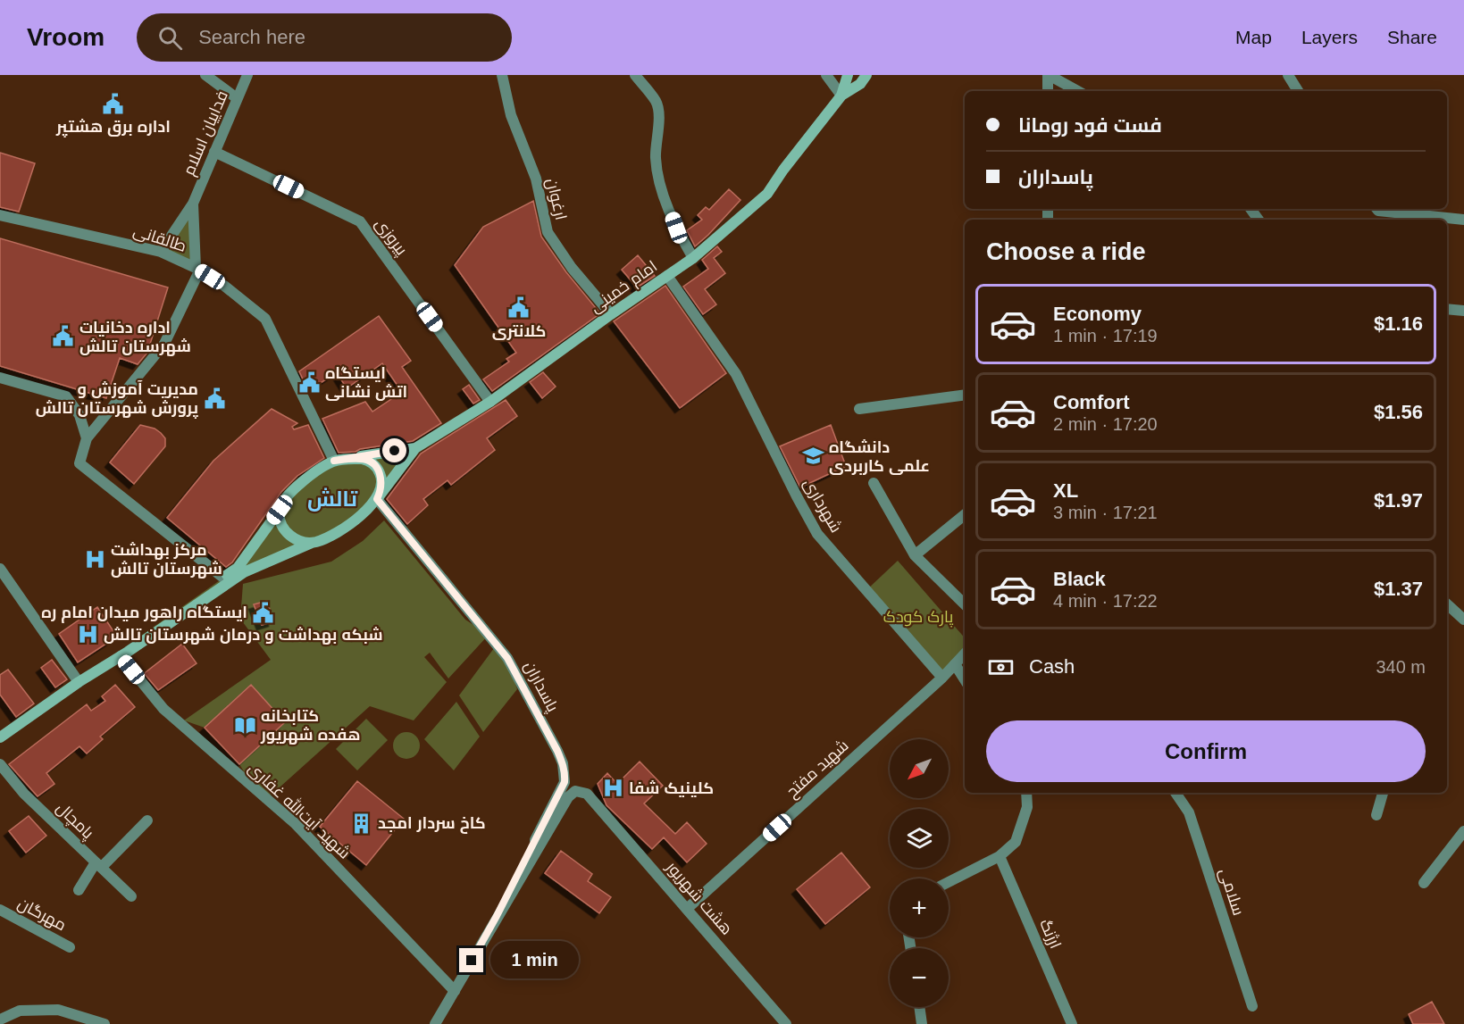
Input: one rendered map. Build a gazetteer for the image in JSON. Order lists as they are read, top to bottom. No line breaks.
{"streets":{"main road":["امام خمینی"],"street":["فداییان اسلام","ارغوان","پیروزی","طالقانی","شهرداری","پاسداران","شهید مفتح","شهید آیت‌الله غفاری","پامچال","سلامی","هشت شهریور","مهرگان","ارژنگ"]},"crossings":[["فداییان اسلام","پیروزی"],["فداییان اسلام","طالقانی"],["ارغوان","امام خمینی"],["پیروزی","امام خمینی"],["طالقانی","امام خمینی"],["طالقانی","پاسداران"],["امام خمینی","شهرداری"],["امام خمینی","پاسداران"],["شهرداری","شهید مفتح"],["پاسداران","شهید آیت‌الله غفاری"],["پاسداران","هشت شهریور"],["شهید مفتح","هشت شهریور"]],"districts":["تالش"],"parks":["پارک کودک"],"places":{"public building":["اداره برق هشتپر","کلانتری","اداره دخانیات شهرستان تالش","ایستگاه اتش نشانی","مدیریت آموزش و پرورش شهرستان تالش","ایستگاه راهور میدان امام ره"],"school or university":["دانشگاه علمی کاربردی"],"hospital":["مرکز بهداشت شهرستان تالش","شبکه بهداشت و درمان شهرستان تالش","کلینیک شفا"],"library":["کتابخانه هفده شهریور"],"building":["کاخ سردار امجد"]},"north":"bottom left","page":{"header":"Vroom","search":"Search here","nav":["Map","Layers","Share"],"banner":["فست فود رومانا","پاسداران"],"heading":"Choose a ride","list":[{"name":"Economy","note":"1 min · 17:19","value":"$1.16"},{"name":"Comfort","note":"2 min · 17:20","value":"$1.56"},{"name":"XL","note":"3 min · 17:21","value":"$1.97"},{"name":"Black","note":"4 min · 17:22","value":"$1.37"}],"pay":["Cash","340 m"],"buttons":"Confirm","map_buttons":["+","−"],"bubble":"1 min"}}
